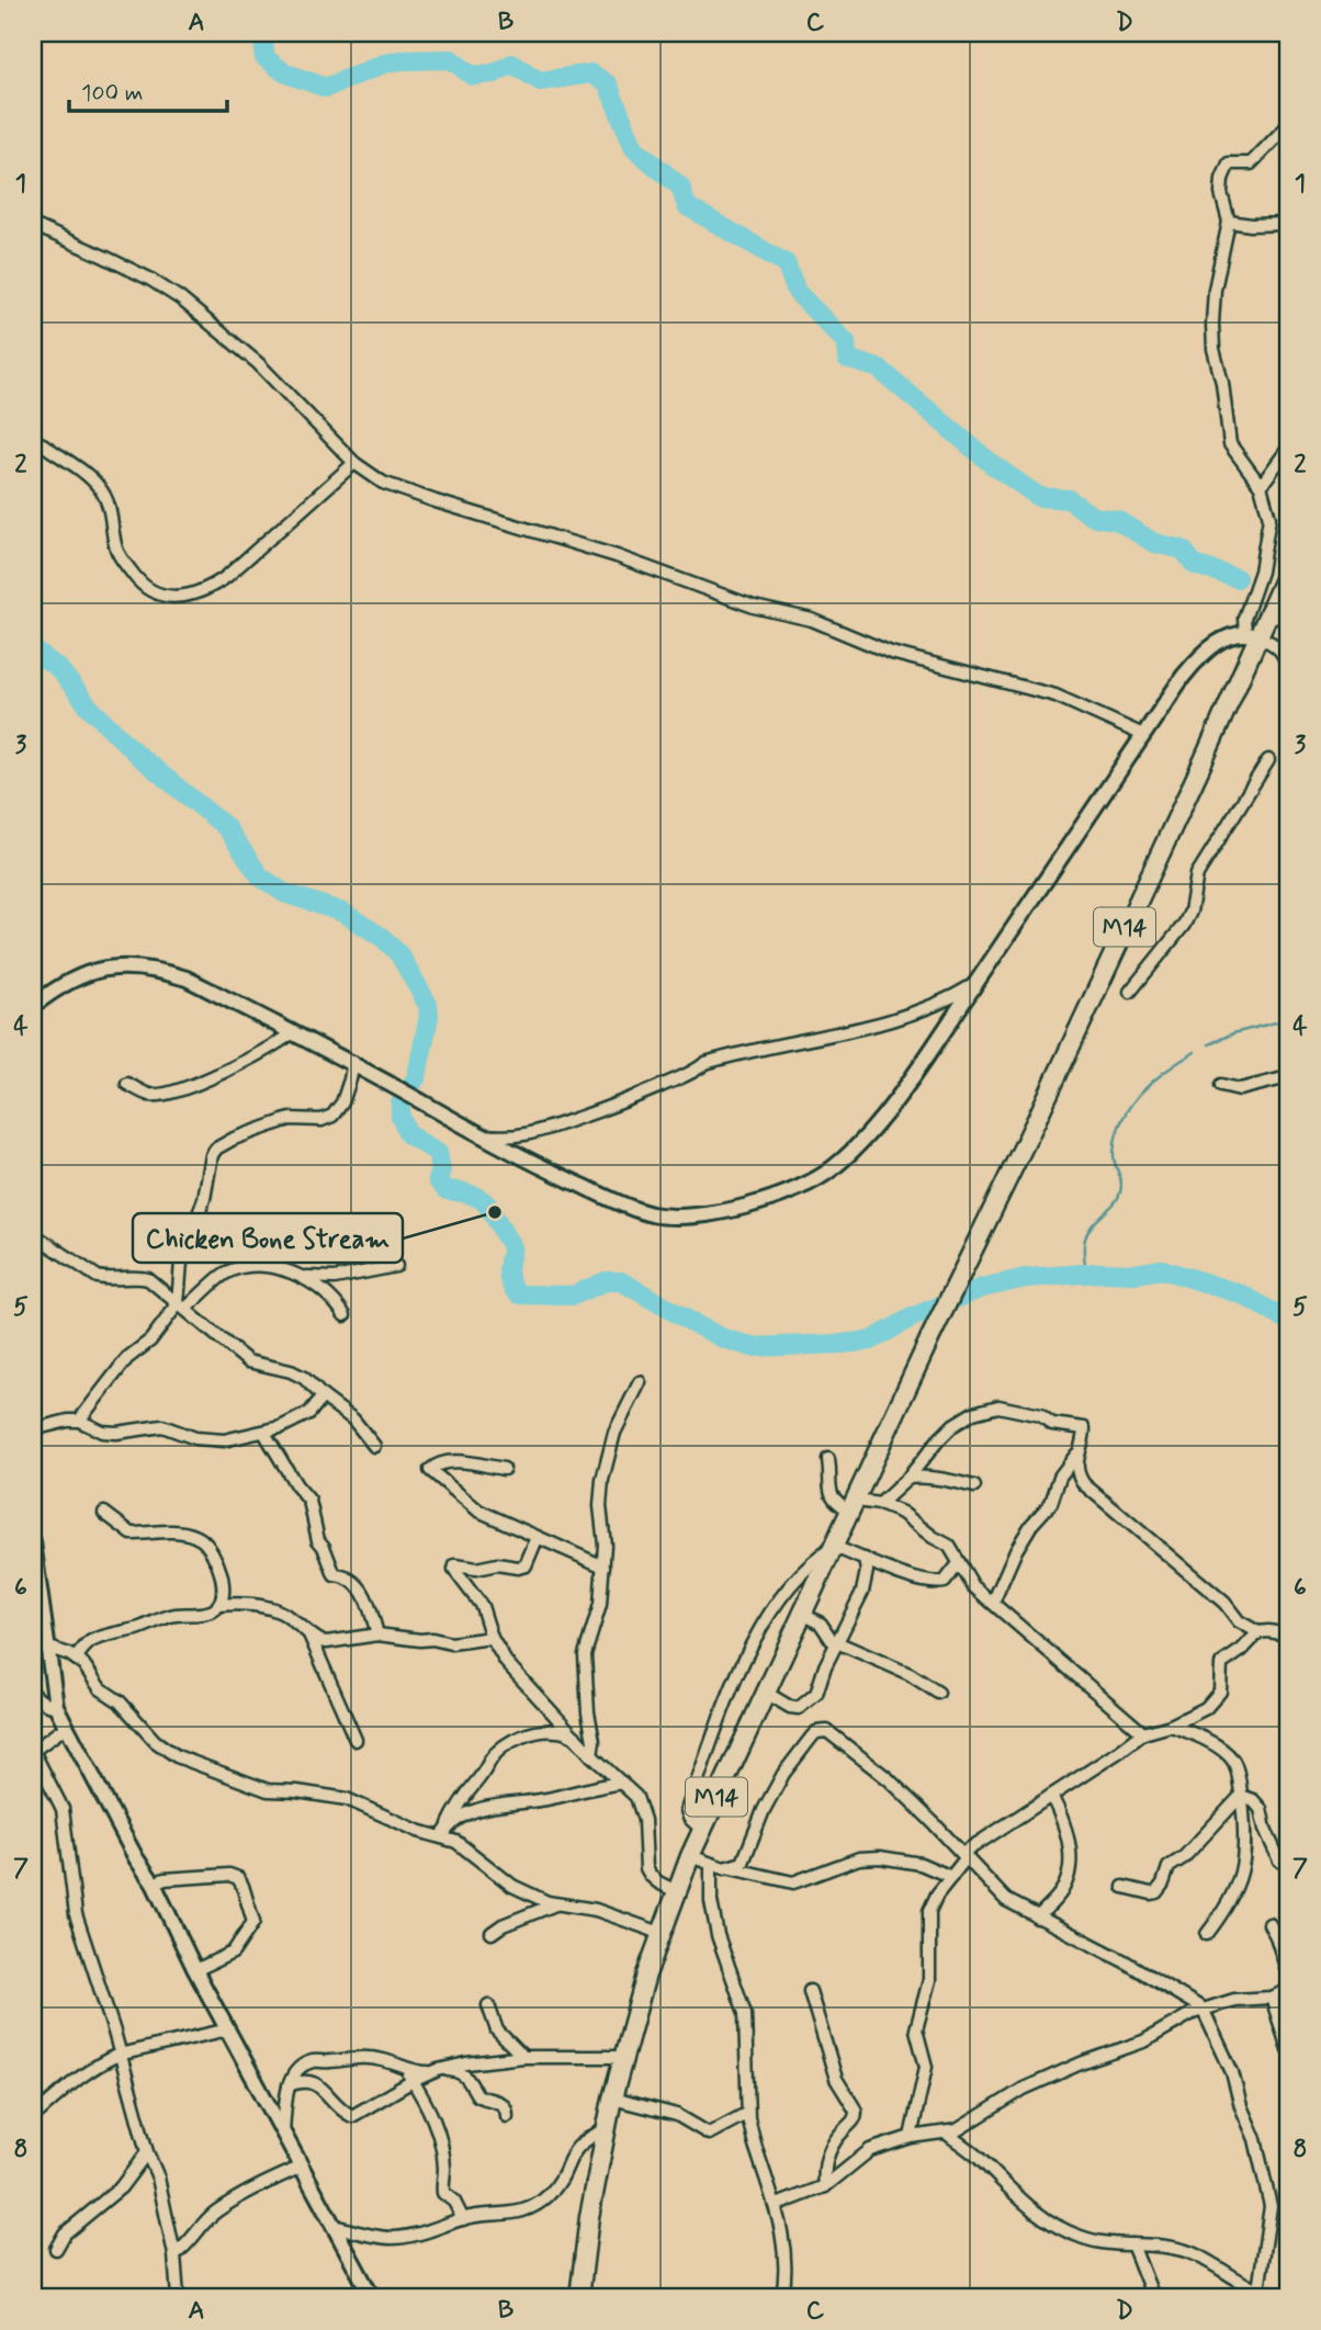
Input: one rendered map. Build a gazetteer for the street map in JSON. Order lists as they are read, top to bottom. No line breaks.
{"streets":{"highway":["M14"]},"places":["Chicken Bone Stream"],"scale_bar":"100 m","grid":{"columns":["A","B","C","D"],"rows":["1","2","3","4","5","6","7","8"]}}
